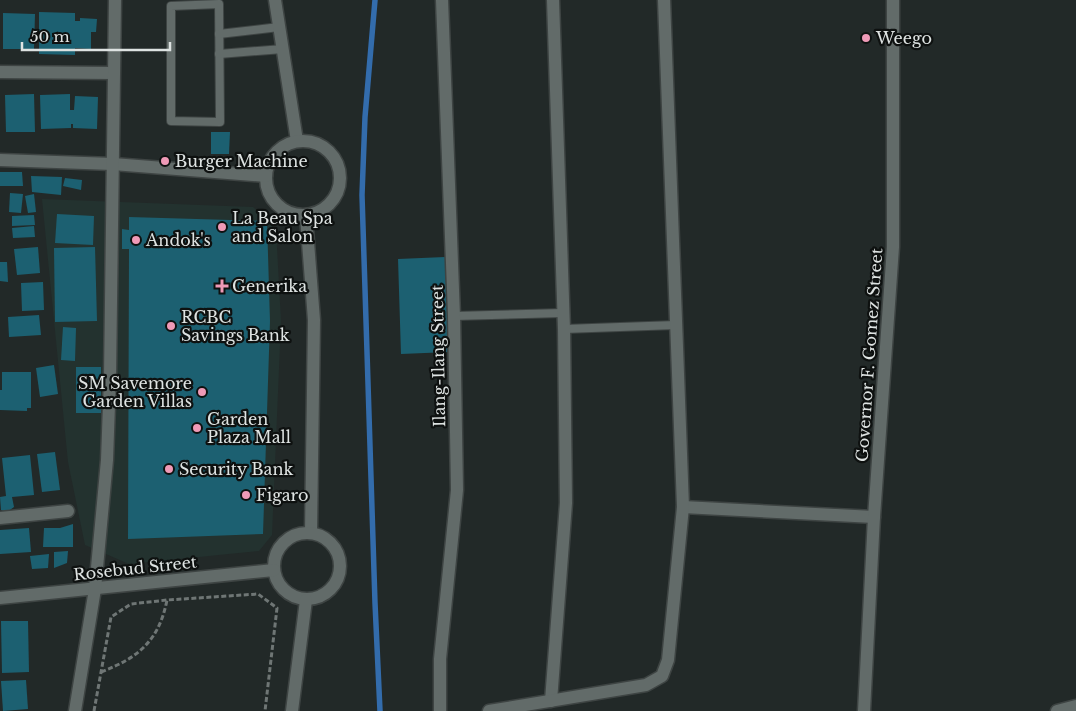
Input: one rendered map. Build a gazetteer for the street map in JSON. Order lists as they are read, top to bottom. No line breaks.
{"streets":{"street":["Governor F. Gomez Street","Ilang-Ilang Street","Rosebud Street"]},"places":{"other":["Weego","Burger Machine","La Beau Spa and Salon","Andok's","RCBC Savings Bank","SM Savemore Garden Villas","Garden Plaza Mall","Security Bank","Figaro"],"health":["Generika"]},"scale_bar":"50 m"}
